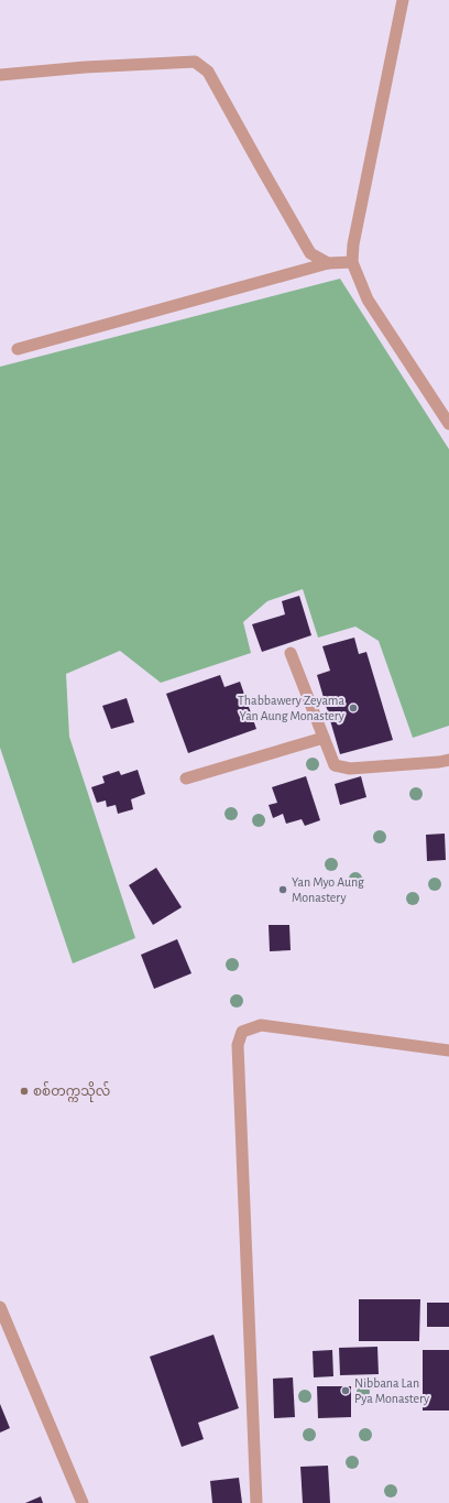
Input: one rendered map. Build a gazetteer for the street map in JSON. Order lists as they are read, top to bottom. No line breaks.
{"places":["Thabbawery Zeyama Yan Aung Monastery","Yan Myo Aung Monastery","စစ်‌တက္ကသိုလ်","Nibbana Lan Pya Monastery"]}
